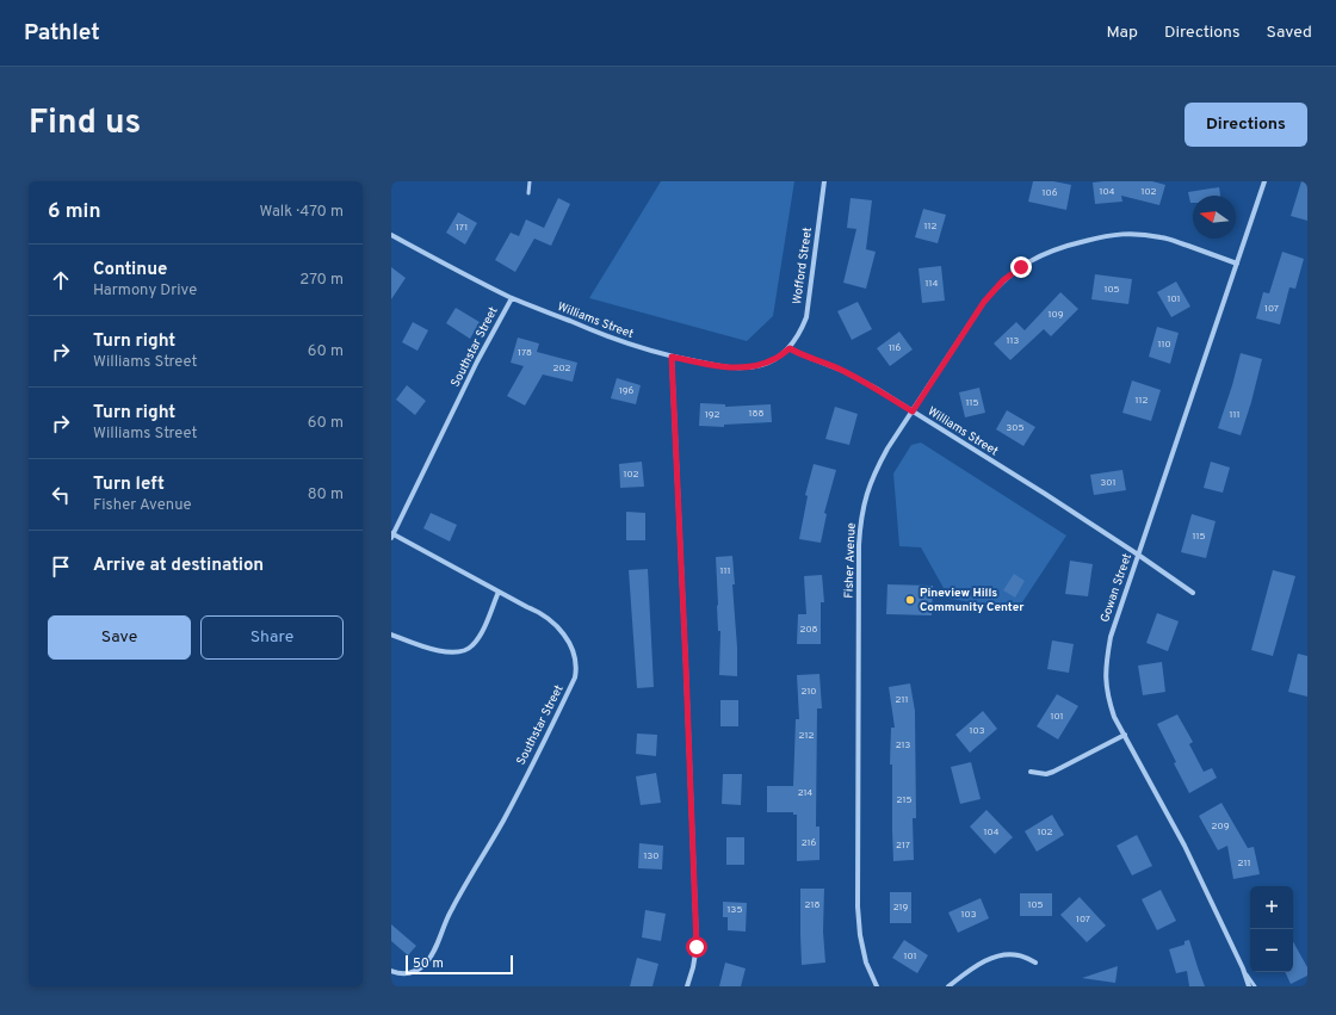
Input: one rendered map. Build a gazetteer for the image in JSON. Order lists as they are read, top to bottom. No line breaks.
{"streets":{"street":["Wofford Street","Williams Street","Southstar Street","Fisher Avenue","Gowan Street"]},"crossings":[["Wofford Street","Williams Street"],["Williams Street","Southstar Street"],["Williams Street","Fisher Avenue"],["Williams Street","Gowan Street"],["Fisher Avenue","Gowan Street"]],"places":["Pineview Hills Community Center"],"house_numbers":["104","102","106","112","171","114","105","101","107","109","113","110","116","178","202","196","112","115","188","192","111","305","102","301","115","111","208","210","211","101","103","212","213","214","215","209","104","102","216","217","130","211","218","105","219","135","103","107","101"],"scale_bar":"50 m","north":"left","page":{"header":"Pathlet","nav":["Map","Directions","Saved"],"title":"Find us","buttons":["Directions",["Save","Share"]],"heading":["6 min","Walk · 470 m"],"list":[["Continue","Harmony Drive","270 m"],["Turn right","Williams Street","60 m"],["Turn right","Williams Street","60 m"],["Turn left","Fisher Avenue","80 m"],"Arrive at destination"],"map_buttons":["+","−"],"scale":"50 m"}}
